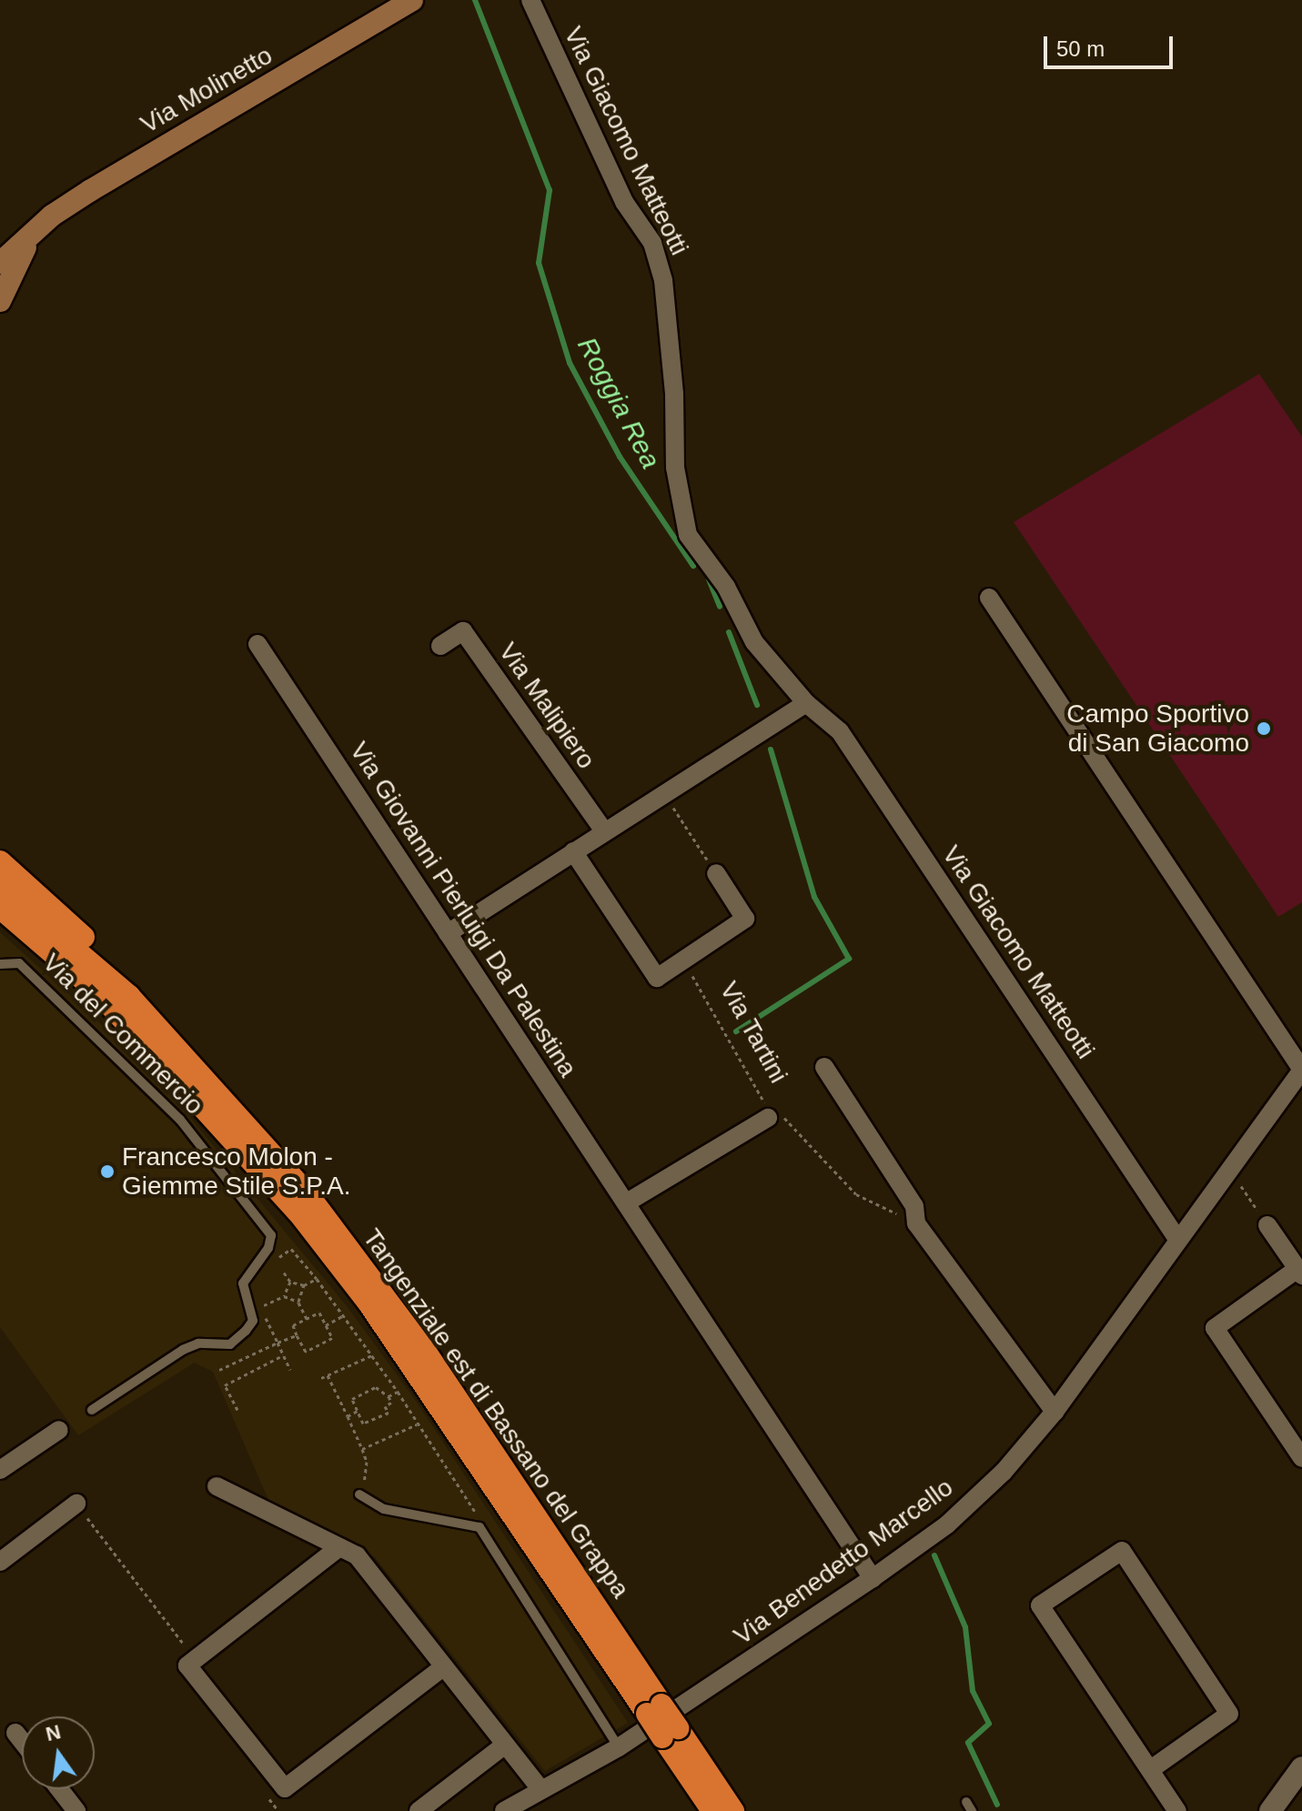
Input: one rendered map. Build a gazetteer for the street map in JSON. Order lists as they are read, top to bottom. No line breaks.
{"streets":{"highway":["Tangenziale est di Bassano del Grappa"],"main road":["Via Molinetto"],"street":["Via Giacomo Matteotti","Via Malipiero","Via Giovanni Pierluigi Da Palestina","Via Tartini","Via Benedetto Marcello"],"lane":["Via del Commercio"]},"crossings":[["Via Giacomo Matteotti","Via Benedetto Marcello"],["Via Giovanni Pierluigi Da Palestina","Via Benedetto Marcello"],["Via Tartini","Via Benedetto Marcello"]],"water":["Roggia Rea"],"places":["Campo Sportivo di San Giacomo","Francesco Molon - Giemme Stile S.P.A."],"scale_bar":"50 m","north":"top"}
